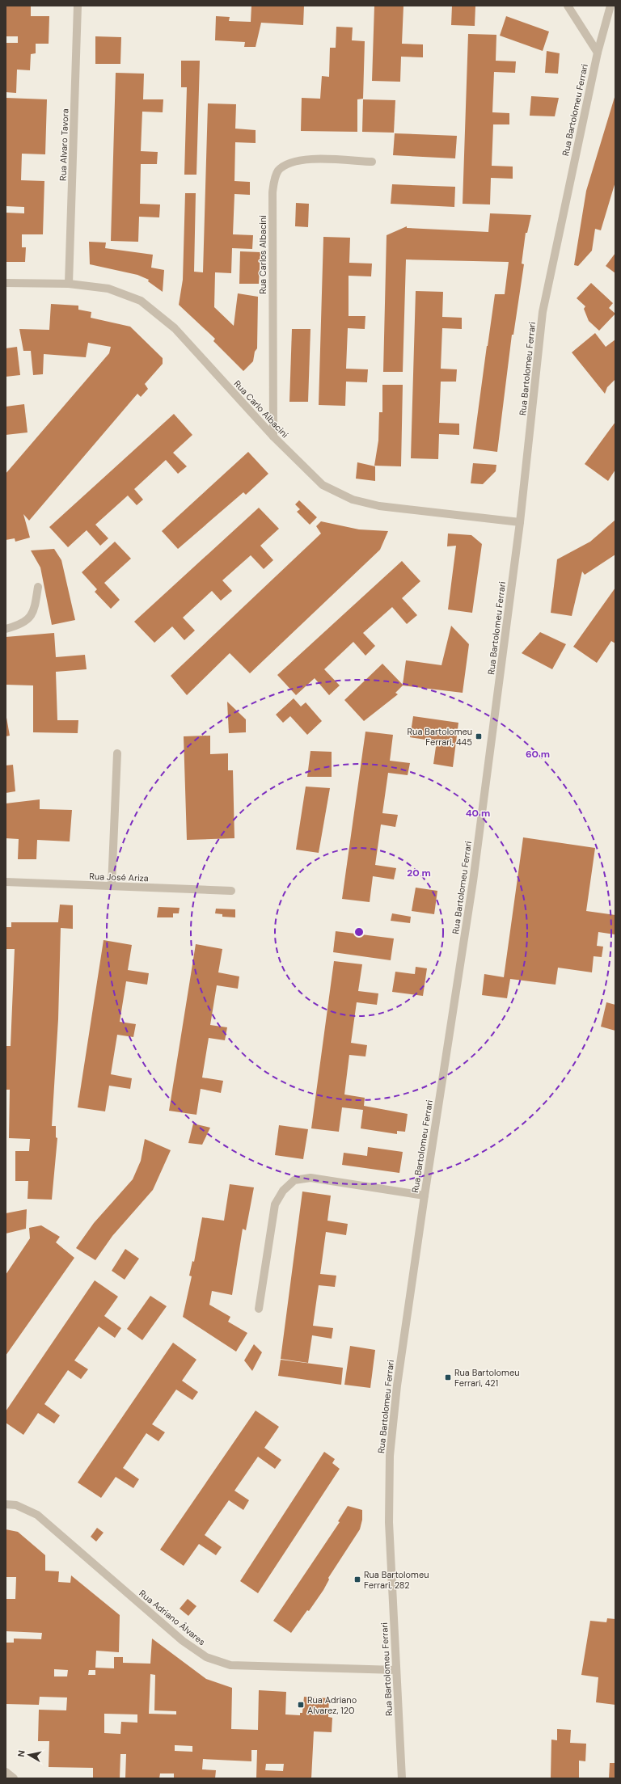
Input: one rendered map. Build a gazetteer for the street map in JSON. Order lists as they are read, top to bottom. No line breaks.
{"streets":{"street":["Rua Bartolomeu Ferrari","Rua Alvaro Tavora","Rua Carlos Albacini","Rua Carlo Albacini","Rua José Ariza","Rua Adriano Álvares"]},"crossings":[["Rua Bartolomeu Ferrari","Rua Carlo Albacini"],["Rua Bartolomeu Ferrari","Rua Adriano Álvares"],["Rua Alvaro Tavora","Rua Carlo Albacini"],["Rua Carlos Albacini","Rua Carlo Albacini"]],"places":{"transit":["Rua Bartolomeu Ferrari, 445","Rua Bartolomeu Ferrari, 421","Rua Bartolomeu Ferrari, 282","Rua Adriano Alvarez, 120"]},"north":"left","rings":["60 m","40 m","20 m"]}
